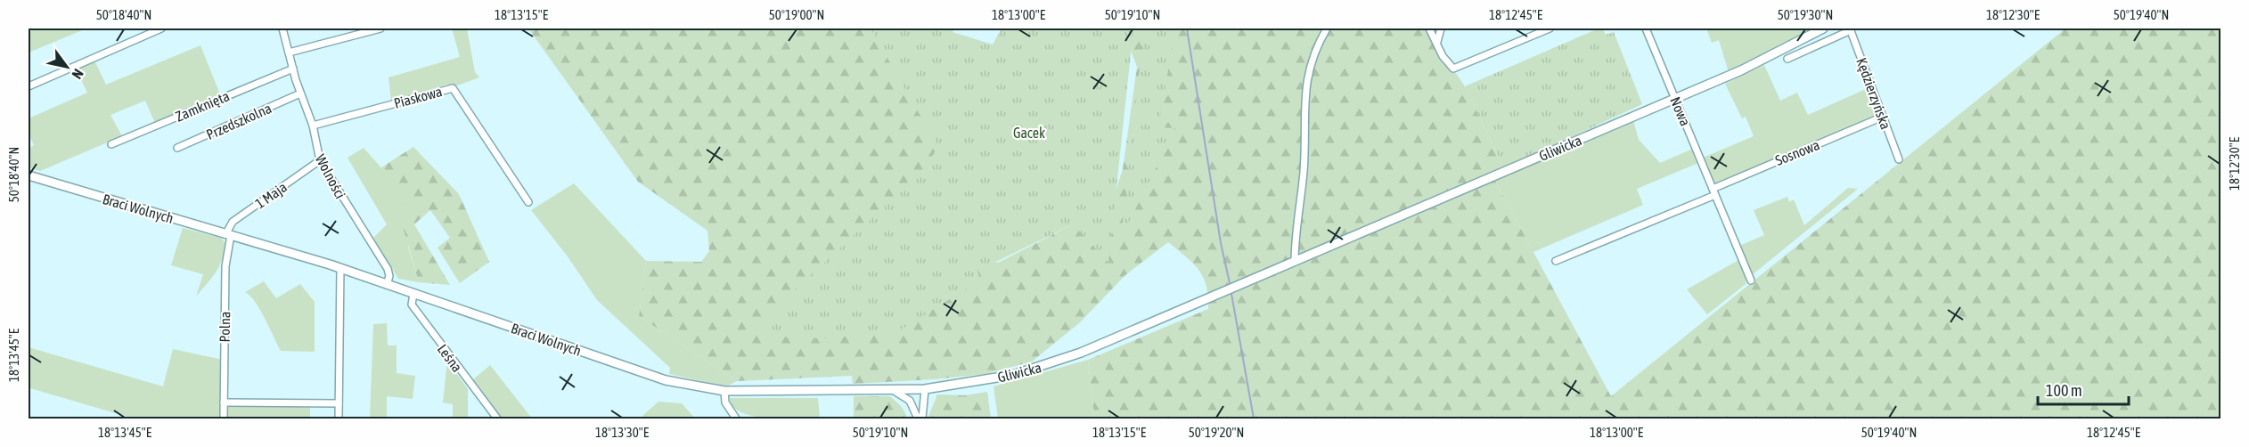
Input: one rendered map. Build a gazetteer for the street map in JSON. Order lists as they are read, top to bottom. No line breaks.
{"streets":{"main road":["Gliwicka","Braci Wolnych"],"street":["Kędzierzyńska","Piaskowa","Zamknięta","Nowa","Przedszkolna","Sosnowa","Wolności","1 Maja","Polna","Leśna"]},"crossings":[["Kędzierzyńska","Sosnowa"],["Piaskowa","Wolności"],["Zamknięta","Wolności"],["Nowa","Gliwicka"],["Nowa","Sosnowa"],["Przedszkolna","Wolności"],["Gliwicka","Braci Wolnych"],["Wolności","1 Maja"],["Wolności","Braci Wolnych"],["1 Maja","Braci Wolnych"],["1 Maja","Polna"],["Braci Wolnych","Polna"],["Braci Wolnych","Leśna"]],"parks":["Gacek"],"scale_bar":"100 m","north":"bottom right","coordinates":["50°18'40\"N","18°13'15\"E","50°19'00\"N","18°13'00\"E","50°19'10\"N","18°12'45\"E","50°19'30\"N","18°12'30\"E","50°19'40\"N","18°13'45\"E","18°13'30\"E","50°19'20\"N"]}
